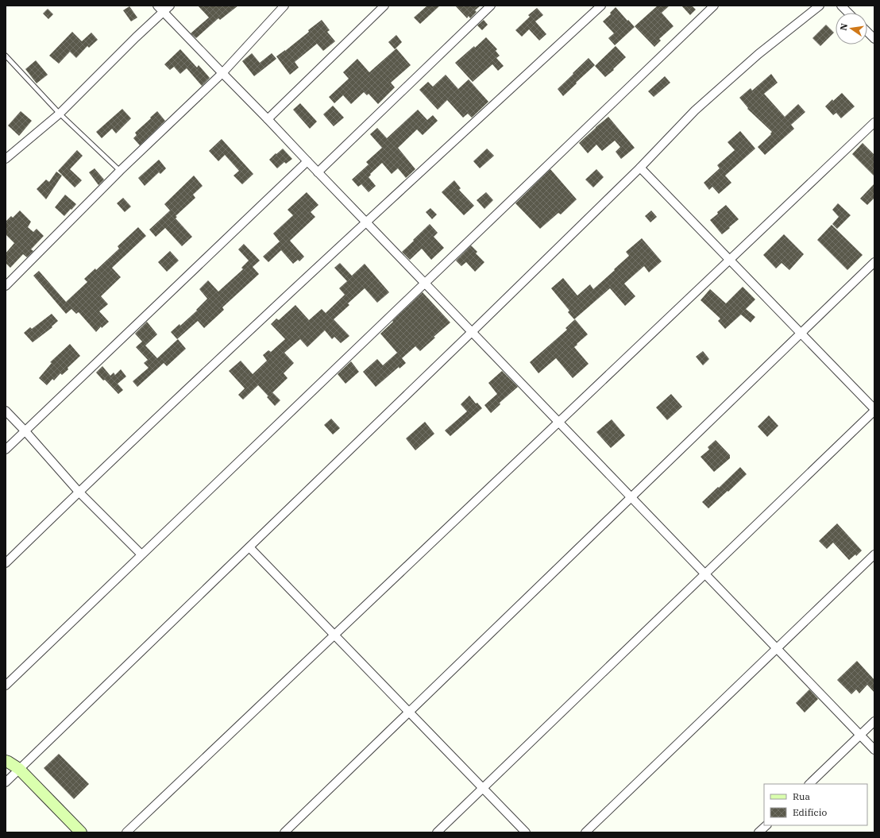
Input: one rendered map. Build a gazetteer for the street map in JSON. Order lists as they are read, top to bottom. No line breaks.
{"legend":["Rua","Edifício"],"north":"left"}
